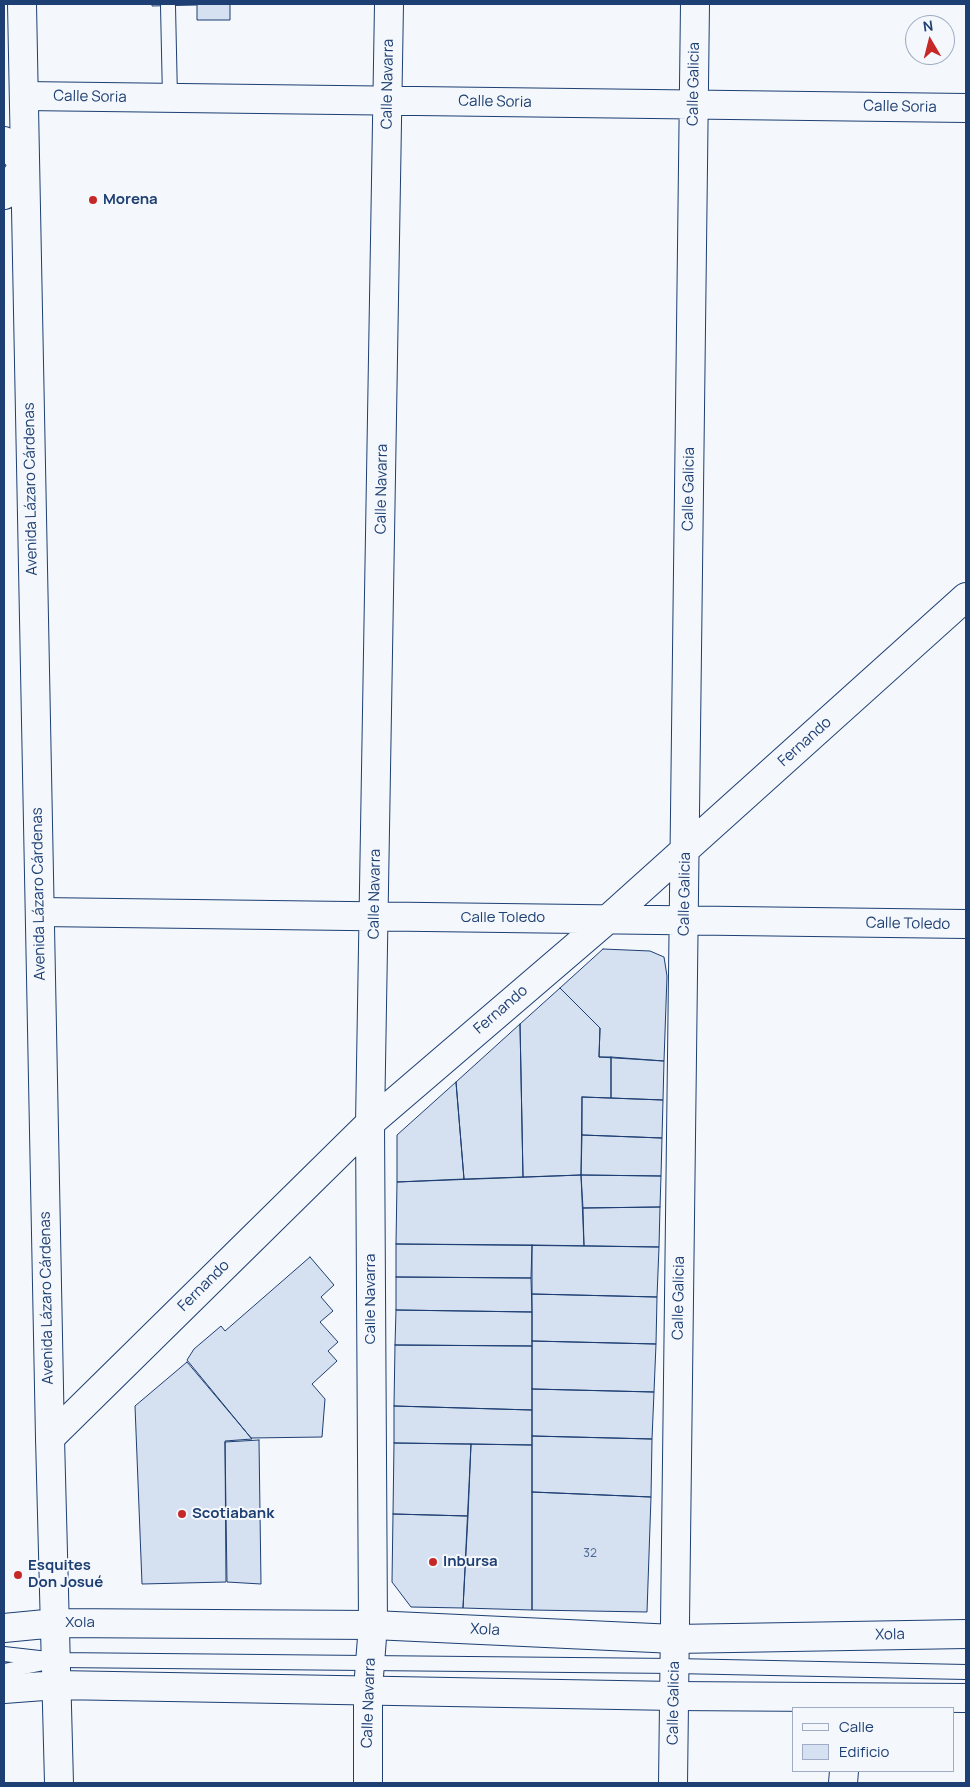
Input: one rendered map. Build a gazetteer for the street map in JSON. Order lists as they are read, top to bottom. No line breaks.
{"streets":{"street":["Calle Navarra","Calle Galicia","Calle Soria","Avenida Lázaro Cárdenas","Fernando","Calle Toledo","Xola"]},"crossings":[["Calle Navarra","Calle Soria"],["Calle Navarra","Fernando"],["Calle Navarra","Calle Toledo"],["Calle Navarra","Xola"],["Calle Galicia","Calle Soria"],["Calle Galicia","Fernando"],["Calle Galicia","Calle Toledo"],["Calle Galicia","Xola"],["Calle Soria","Avenida Lázaro Cárdenas"],["Avenida Lázaro Cárdenas","Fernando"],["Avenida Lázaro Cárdenas","Calle Toledo"],["Avenida Lázaro Cárdenas","Xola"],["Fernando","Calle Toledo"]],"places":["Morena","Scotiabank","Inbursa","Esquites Don Josué"],"house_numbers":["32"],"legend":["Calle","Edificio"],"north":"top"}
